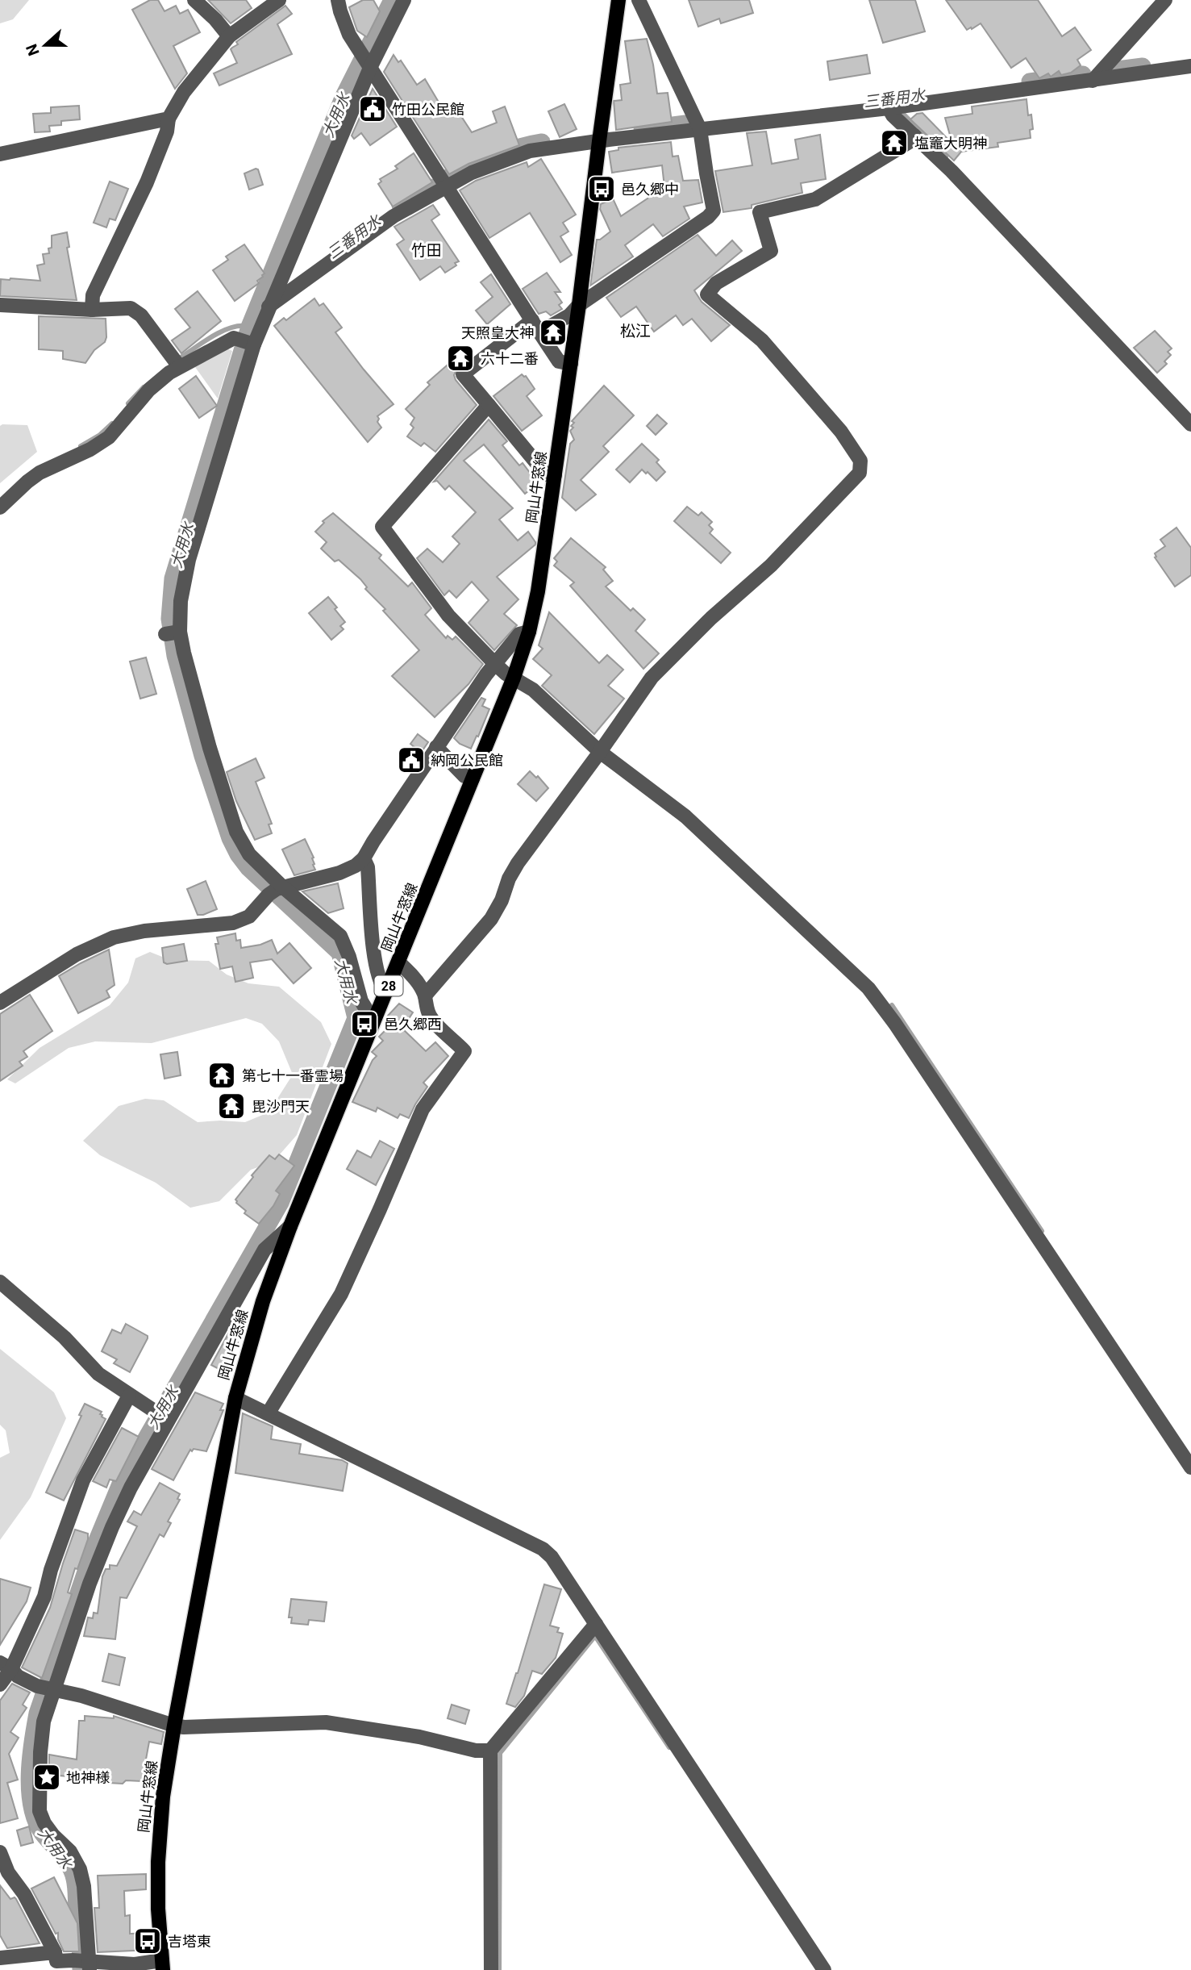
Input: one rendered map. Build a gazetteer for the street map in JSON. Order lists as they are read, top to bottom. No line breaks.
{"streets":{"main road":["岡山牛窓線","28"]},"districts":["竹田","松江"],"water":["三番用水","大用水"],"places":{"public building":["竹田公民館","納岡公民館"],"temple":["塩竈大明神","天照皇大神","六十二番","第七十一番霊場","毘沙門天"],"bus stop":["邑久郷中","邑久郷西","吉塔東"],"place":["地神様"]},"north":"left"}
